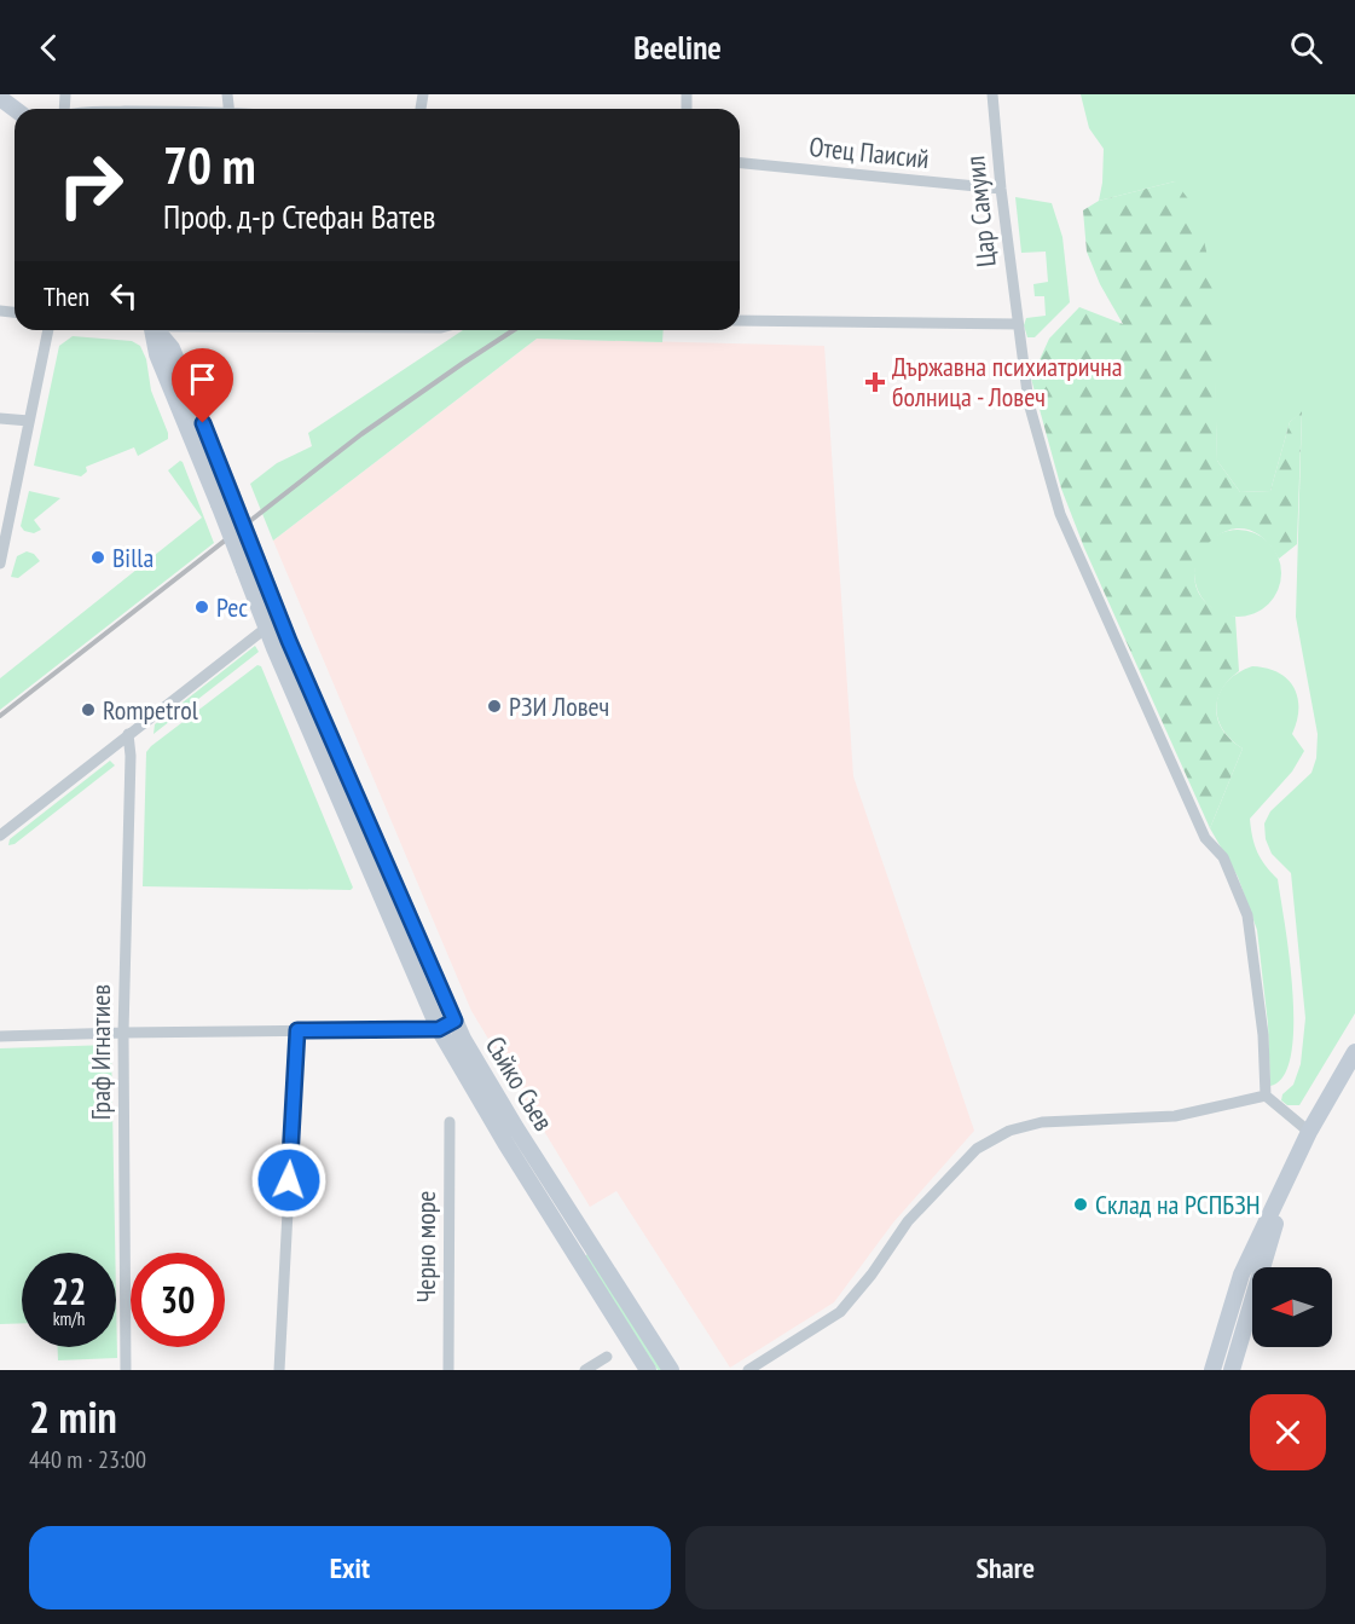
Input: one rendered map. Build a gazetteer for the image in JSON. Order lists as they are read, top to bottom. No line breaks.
{"streets":{"street":["Отец Паисий","Цар Самуил","Граф Игнатиев","Съйко Съев","Черно море"]},"crossings":[["Отец Паисий","Цар Самуил"]],"places":{"health":["Държавна психиатрична болница - Ловеч"],"other":["Billa","Рес","РЗИ Ловеч","Rompetrol","Склад на РСПБЗН"]},"north":"left","page":{"header":"Beeline","turn":["70 m","Проф. д-р Стефан Ватев"],"then":"Then","speed":"22 km/h","limit":"30","heading":["2 min","440 m · 23:00"],"buttons":["Exit","Share"]}}
